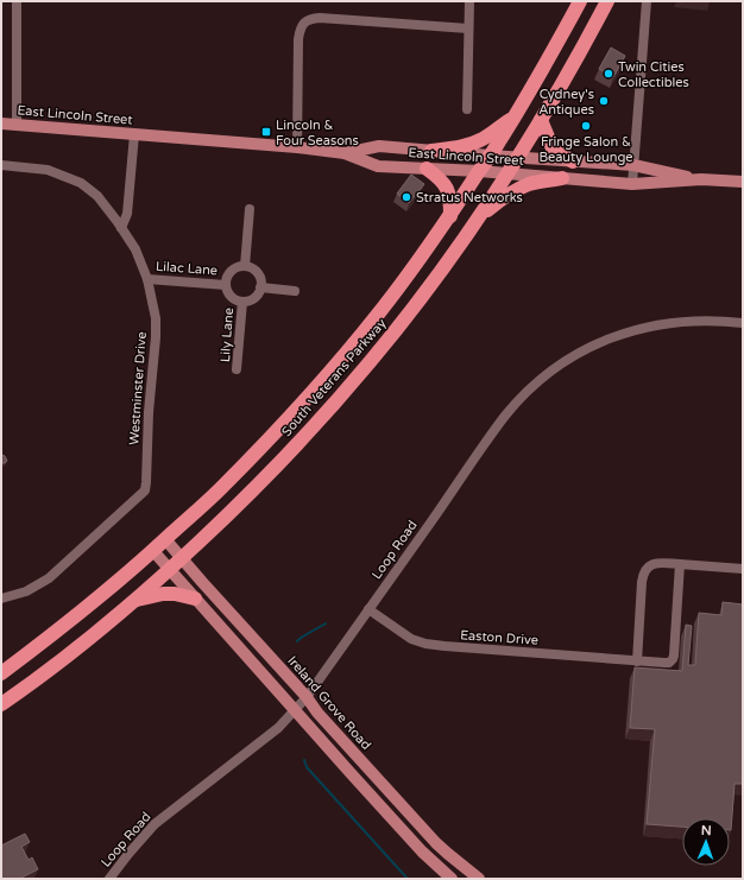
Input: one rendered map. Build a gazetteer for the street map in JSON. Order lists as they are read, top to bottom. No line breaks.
{"streets":{"highway":["South Veterans Parkway"],"main road":["East Lincoln Street","Ireland Grove Road"],"street":["Lilac Lane","Lily Lane","Westminster Drive","Loop Road","Easton Drive"]},"crossings":[["East Lincoln Street","South Veterans Parkway"],["Lilac Lane","Lily Lane"],["Lilac Lane","Westminster Drive"],["South Veterans Parkway","Ireland Grove Road"],["Loop Road","Easton Drive"],["Loop Road","Ireland Grove Road"]],"places":{"other":["Twin Cities Collectibles","Cydney's Antiques","Fringe Salon & Beauty Lounge","Stratus Networks"],"transit":["Lincoln & Four Seasons"]},"north":"top"}
